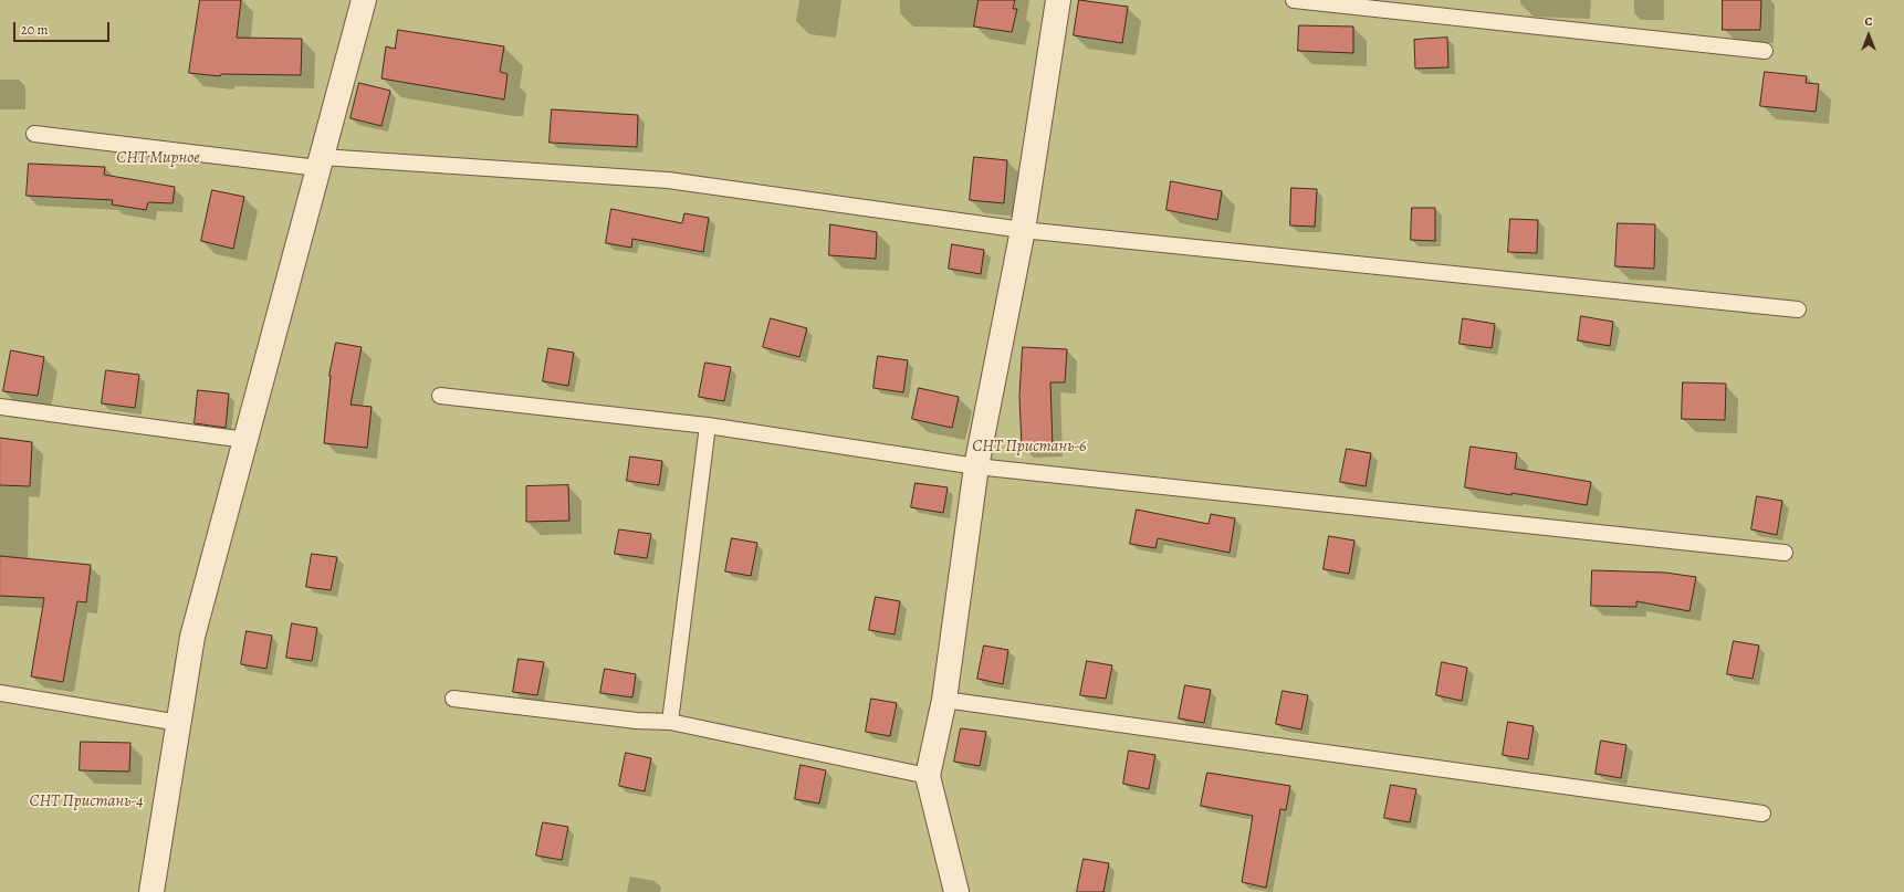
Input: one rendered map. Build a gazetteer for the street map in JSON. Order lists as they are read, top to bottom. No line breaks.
{"parks":["СНТ Мирное","СНТ Пристань-6","СНТ Пристань-4"],"scale_bar":"20 m","north":"top"}
